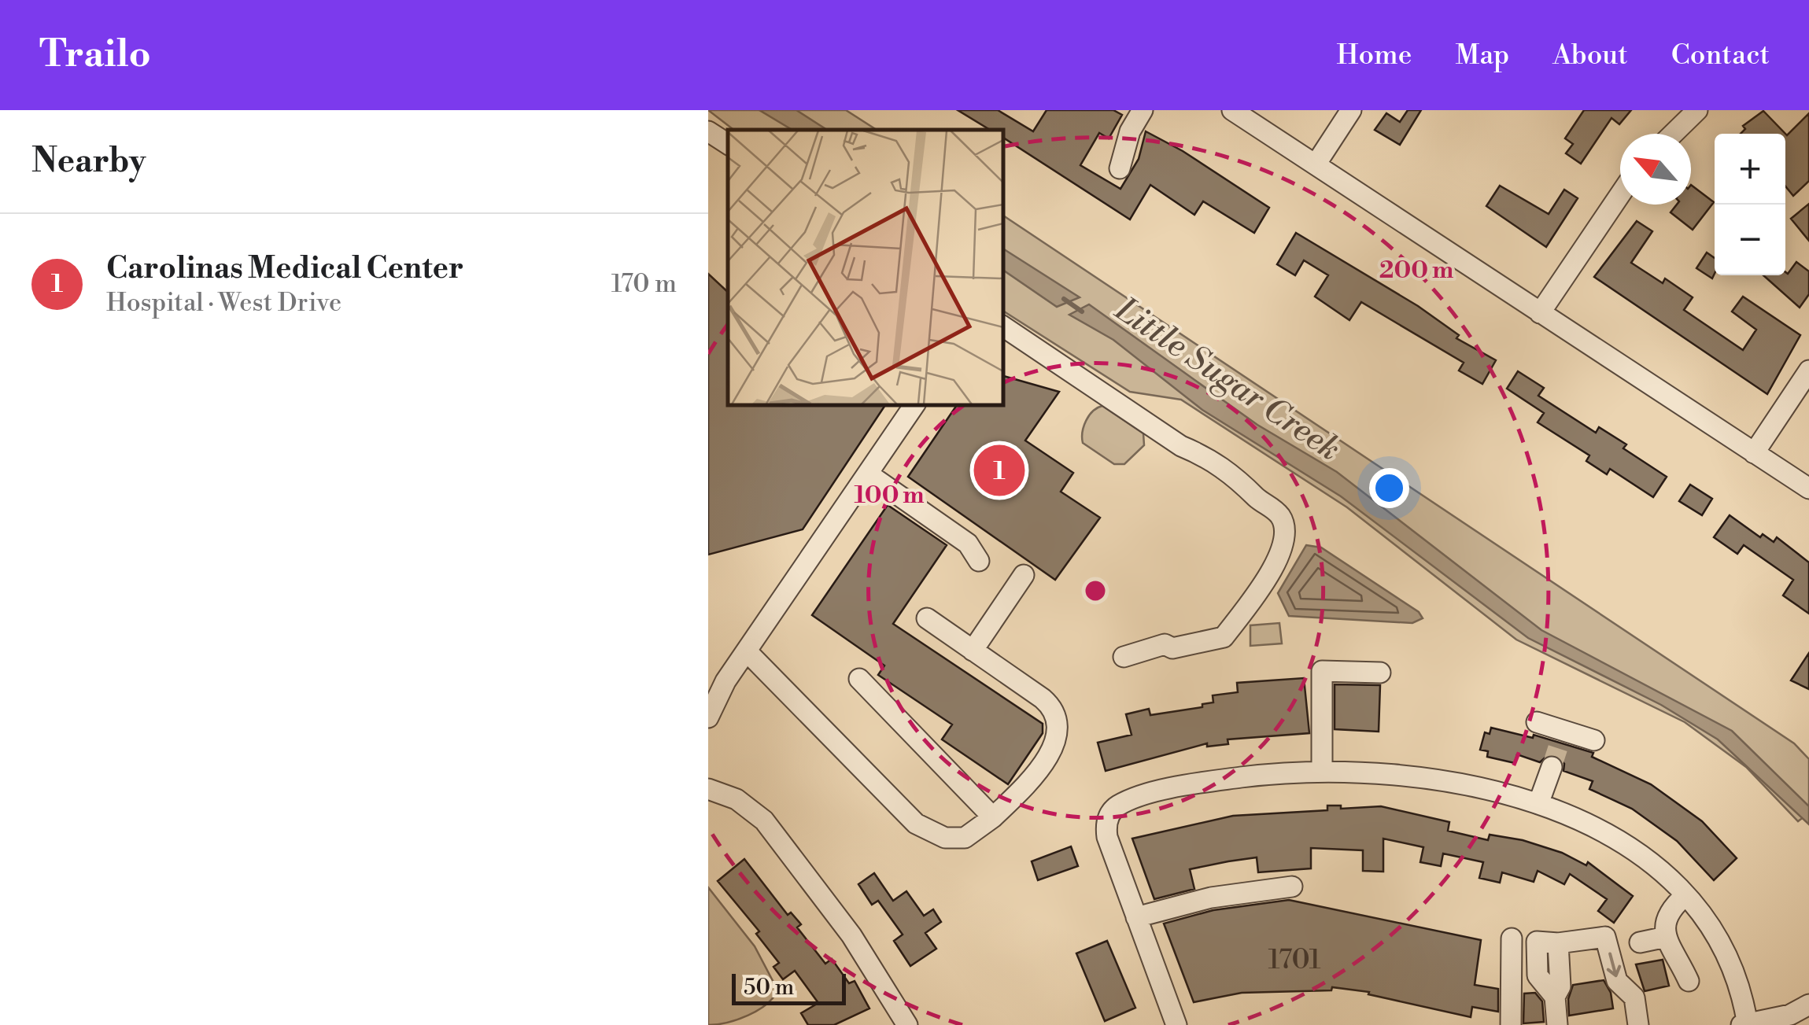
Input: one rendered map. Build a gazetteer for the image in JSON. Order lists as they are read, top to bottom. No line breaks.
{"water":["Little Sugar Creek"],"house_numbers":["1701"],"scale_bar":"50 m","north":"top left","page":{"header":"Trailo","nav":["Home","Map","About","Contact"],"heading":"Nearby","map_buttons":["+","−"],"list":[{"mark":"1","name":"Carolinas Medical Center","note":"Hospital · West Drive","value":"170 m"}],"pins":"1","scale":"50 m"},"rings":["200 m","100 m"]}
